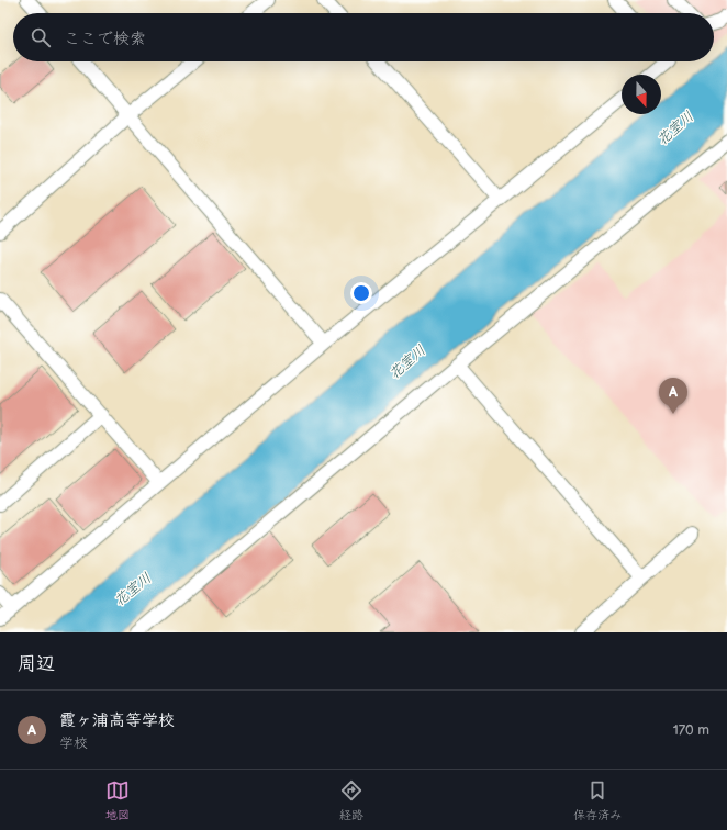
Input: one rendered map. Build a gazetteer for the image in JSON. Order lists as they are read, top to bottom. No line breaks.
{"water":["花室川"],"north":"bottom","page":{"search":"ここで検索","pins":"A","heading":"周辺","list":[{"mark":"A","name":"霞ヶ浦高等学校","note":"学校","value":"170 m"}],"nav":["地図","経路","保存済み"]}}
